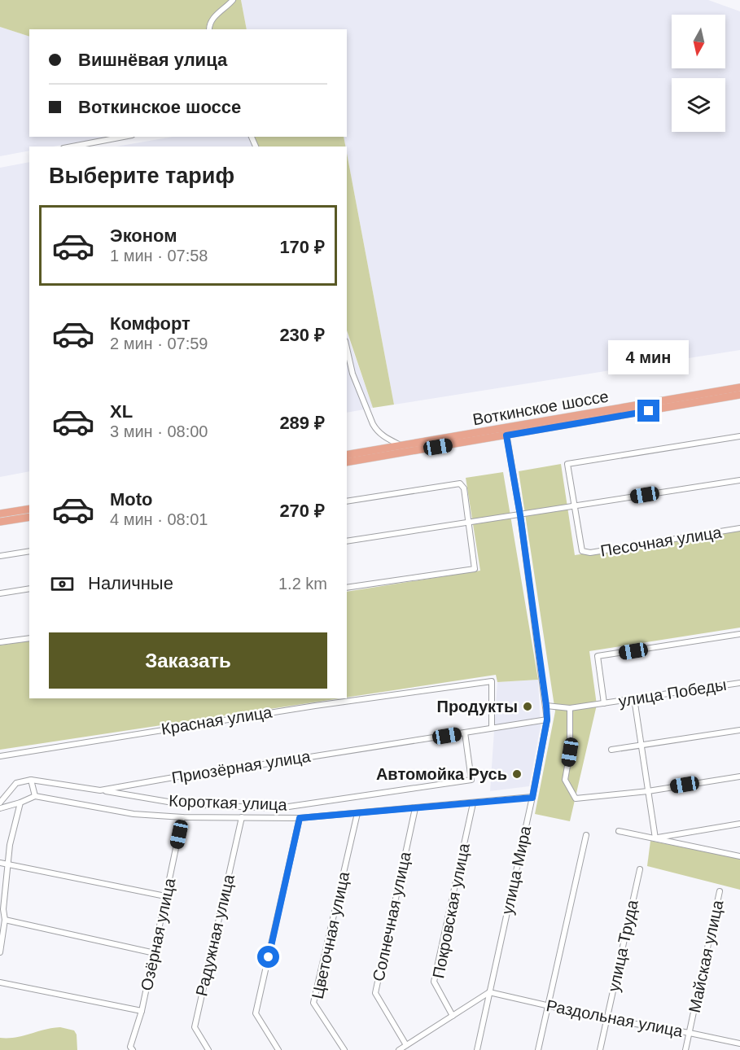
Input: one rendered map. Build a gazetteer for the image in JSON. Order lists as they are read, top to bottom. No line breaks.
{"streets":{"main road":["Воткинское шоссе"],"street":["Песочная улица","улица Победы","Красная улица","Приозёрная улица","Короткая улица","улица Мира","Покровская улица","Солнечная улица","Озёрная улица","Радужная улица","Цветочная улица","улица Труда","Майская улица","Раздольная улица"]},"crossings":[["Воткинское шоссе","улица Мира"],["улица Победы","улица Мира"],["Красная улица","Приозёрная улица"],["Приозёрная улица","Короткая улица"],["Приозёрная улица","улица Мира"],["улица Мира","Раздольная улица"],["улица Труда","Раздольная улица"],["Майская улица","Раздольная улица"]],"places":["Продукты","Автомойка Русь"],"north":"bottom","page":{"banner":["Вишнёвая улица","Воткинское шоссе"],"heading":"Выберите тариф","list":[{"name":"Эконом","note":"1 мин · 07:58","value":"170 ₽"},{"name":"Комфорт","note":"2 мин · 07:59","value":"230 ₽"},{"name":"XL","note":"3 мин · 08:00","value":"289 ₽"},{"name":"Moto","note":"4 мин · 08:01","value":"270 ₽"}],"bubble":"4 мин","pay":["Наличные","1.2 km"],"buttons":"Заказать"}}
